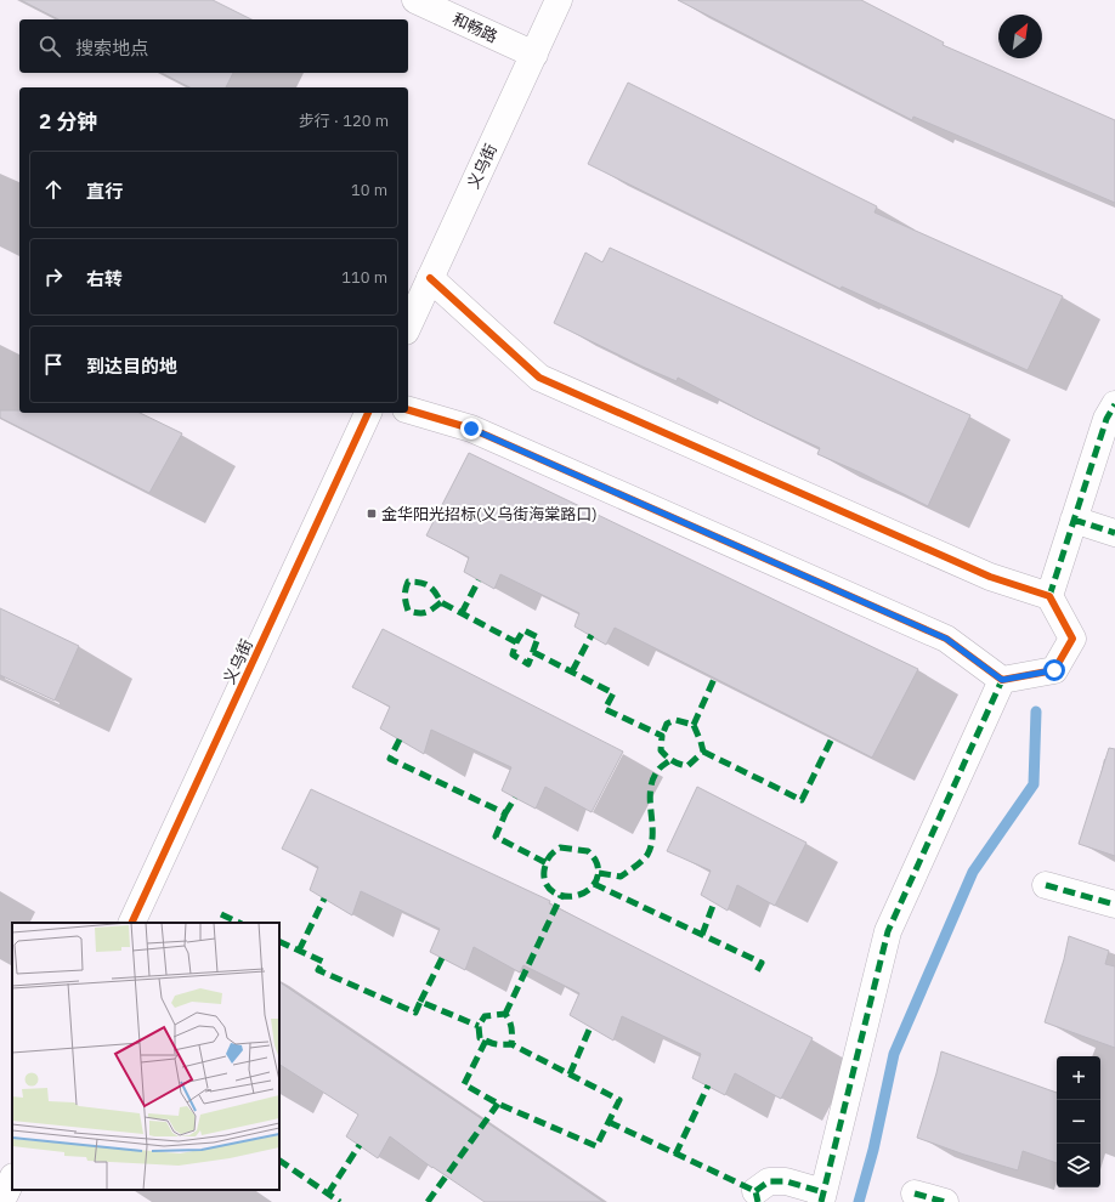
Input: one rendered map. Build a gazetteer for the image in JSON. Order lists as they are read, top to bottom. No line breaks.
{"streets":{"street":["和畅路","义乌街"]},"crossings":[["和畅路","义乌街"]],"places":{"transit":["金华阳光招标(义乌街海棠路口)"]},"north":"top right","page":{"search":"搜索地点","heading":["2 分钟","步行 · 120 m"],"list":[["直行","10 m"],["右转","110 m"],"到达目的地"],"map_buttons":["+","−"]}}
